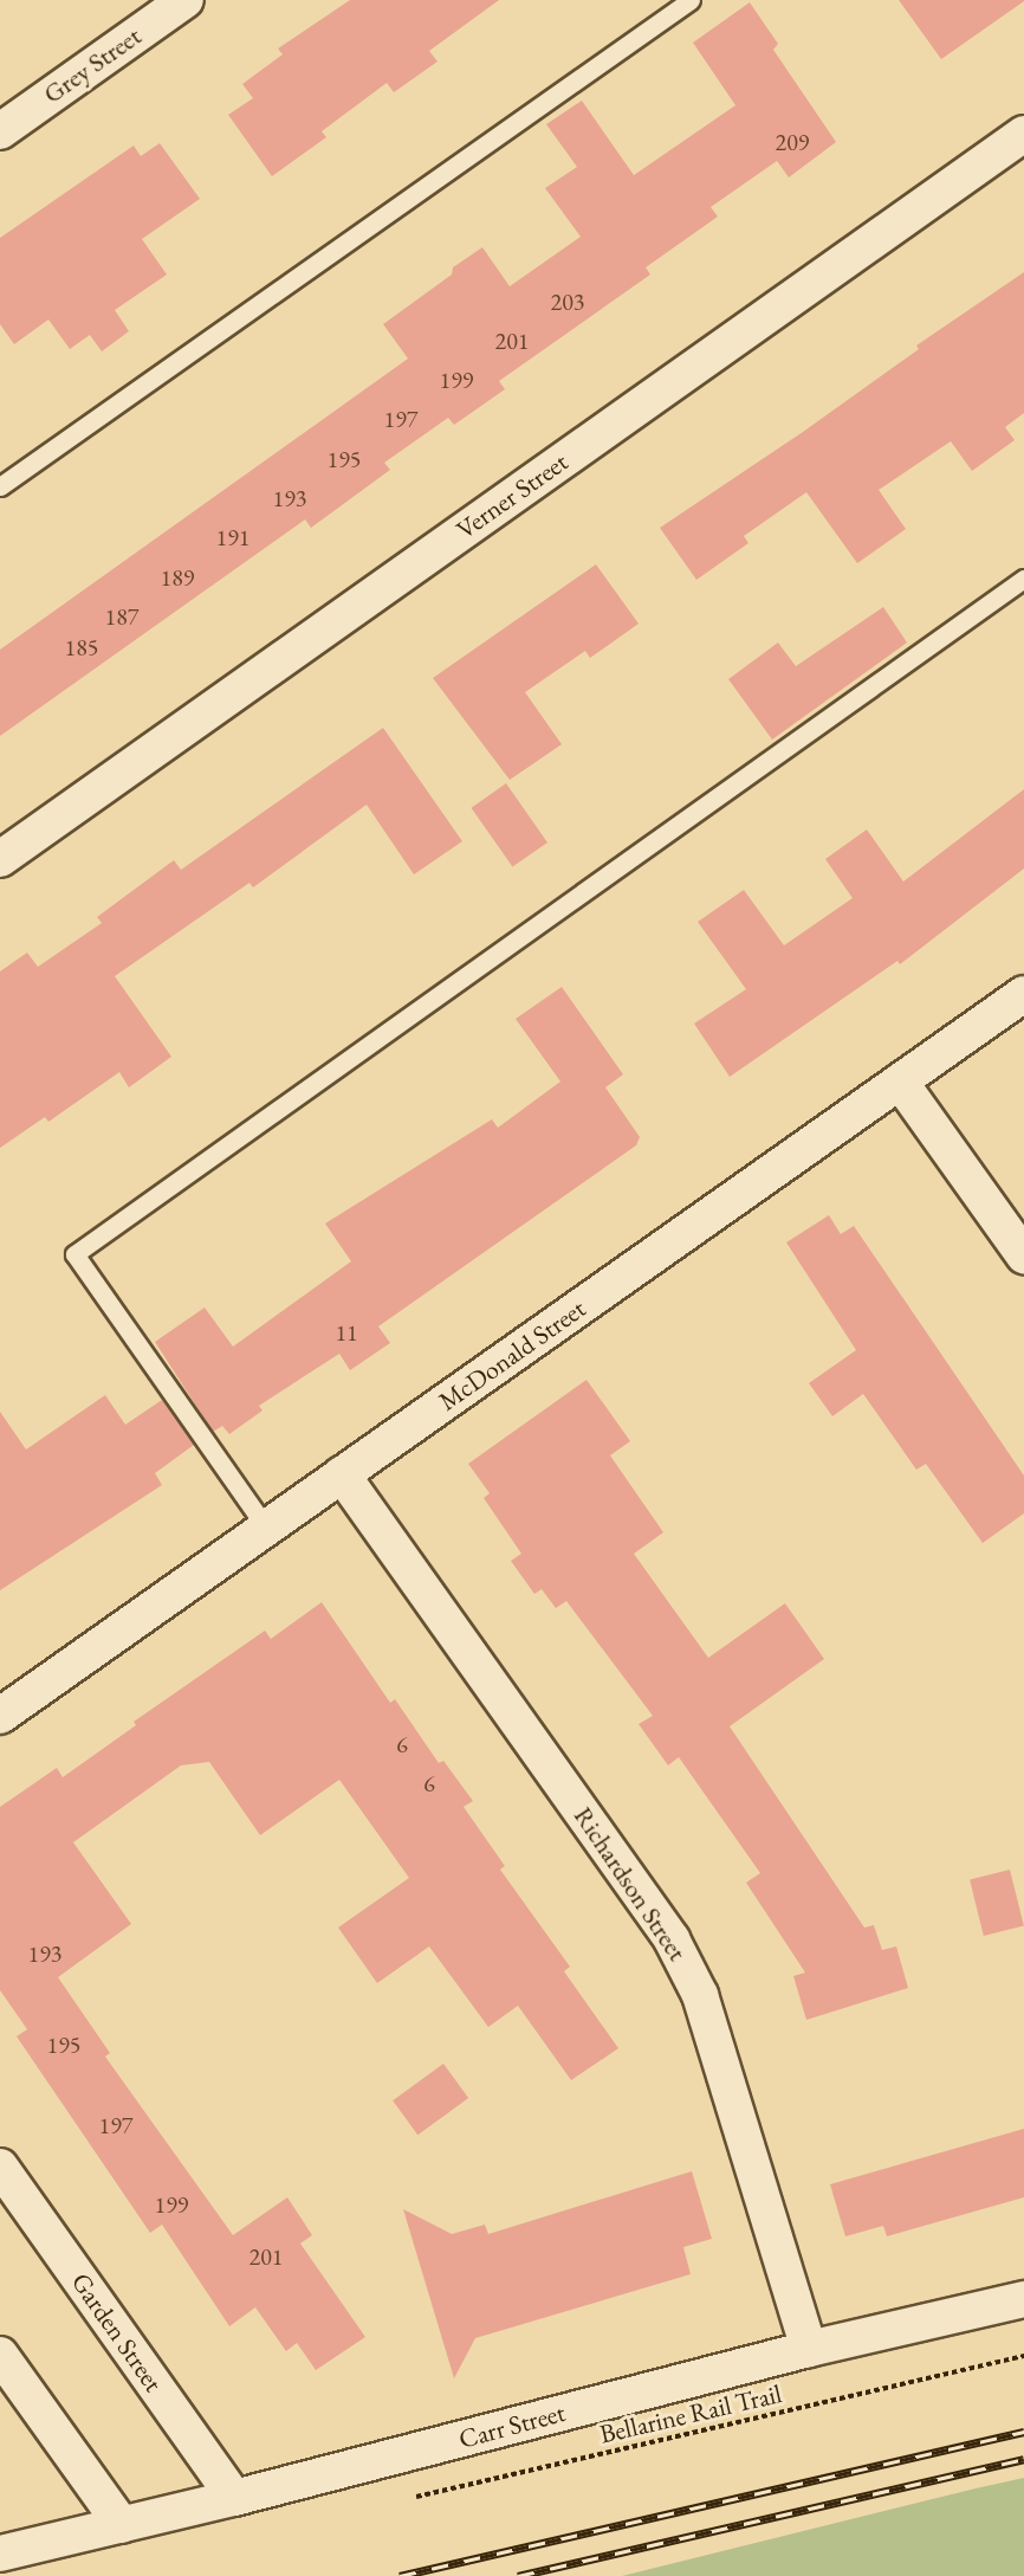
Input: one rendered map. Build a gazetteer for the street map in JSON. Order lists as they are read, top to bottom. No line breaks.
{"streets":{"street":["Grey Street","Verner Street","McDonald Street","Richardson Street","Garden Street","Carr Street"],"path":["Bellarine Rail Trail"]},"crossings":[["McDonald Street","Richardson Street"],["Richardson Street","Carr Street"],["Garden Street","Carr Street"]],"house_numbers":["209","203","201","199","197","195","193","191","189","187","185","11","6","6","193","195","197","199","201"]}
